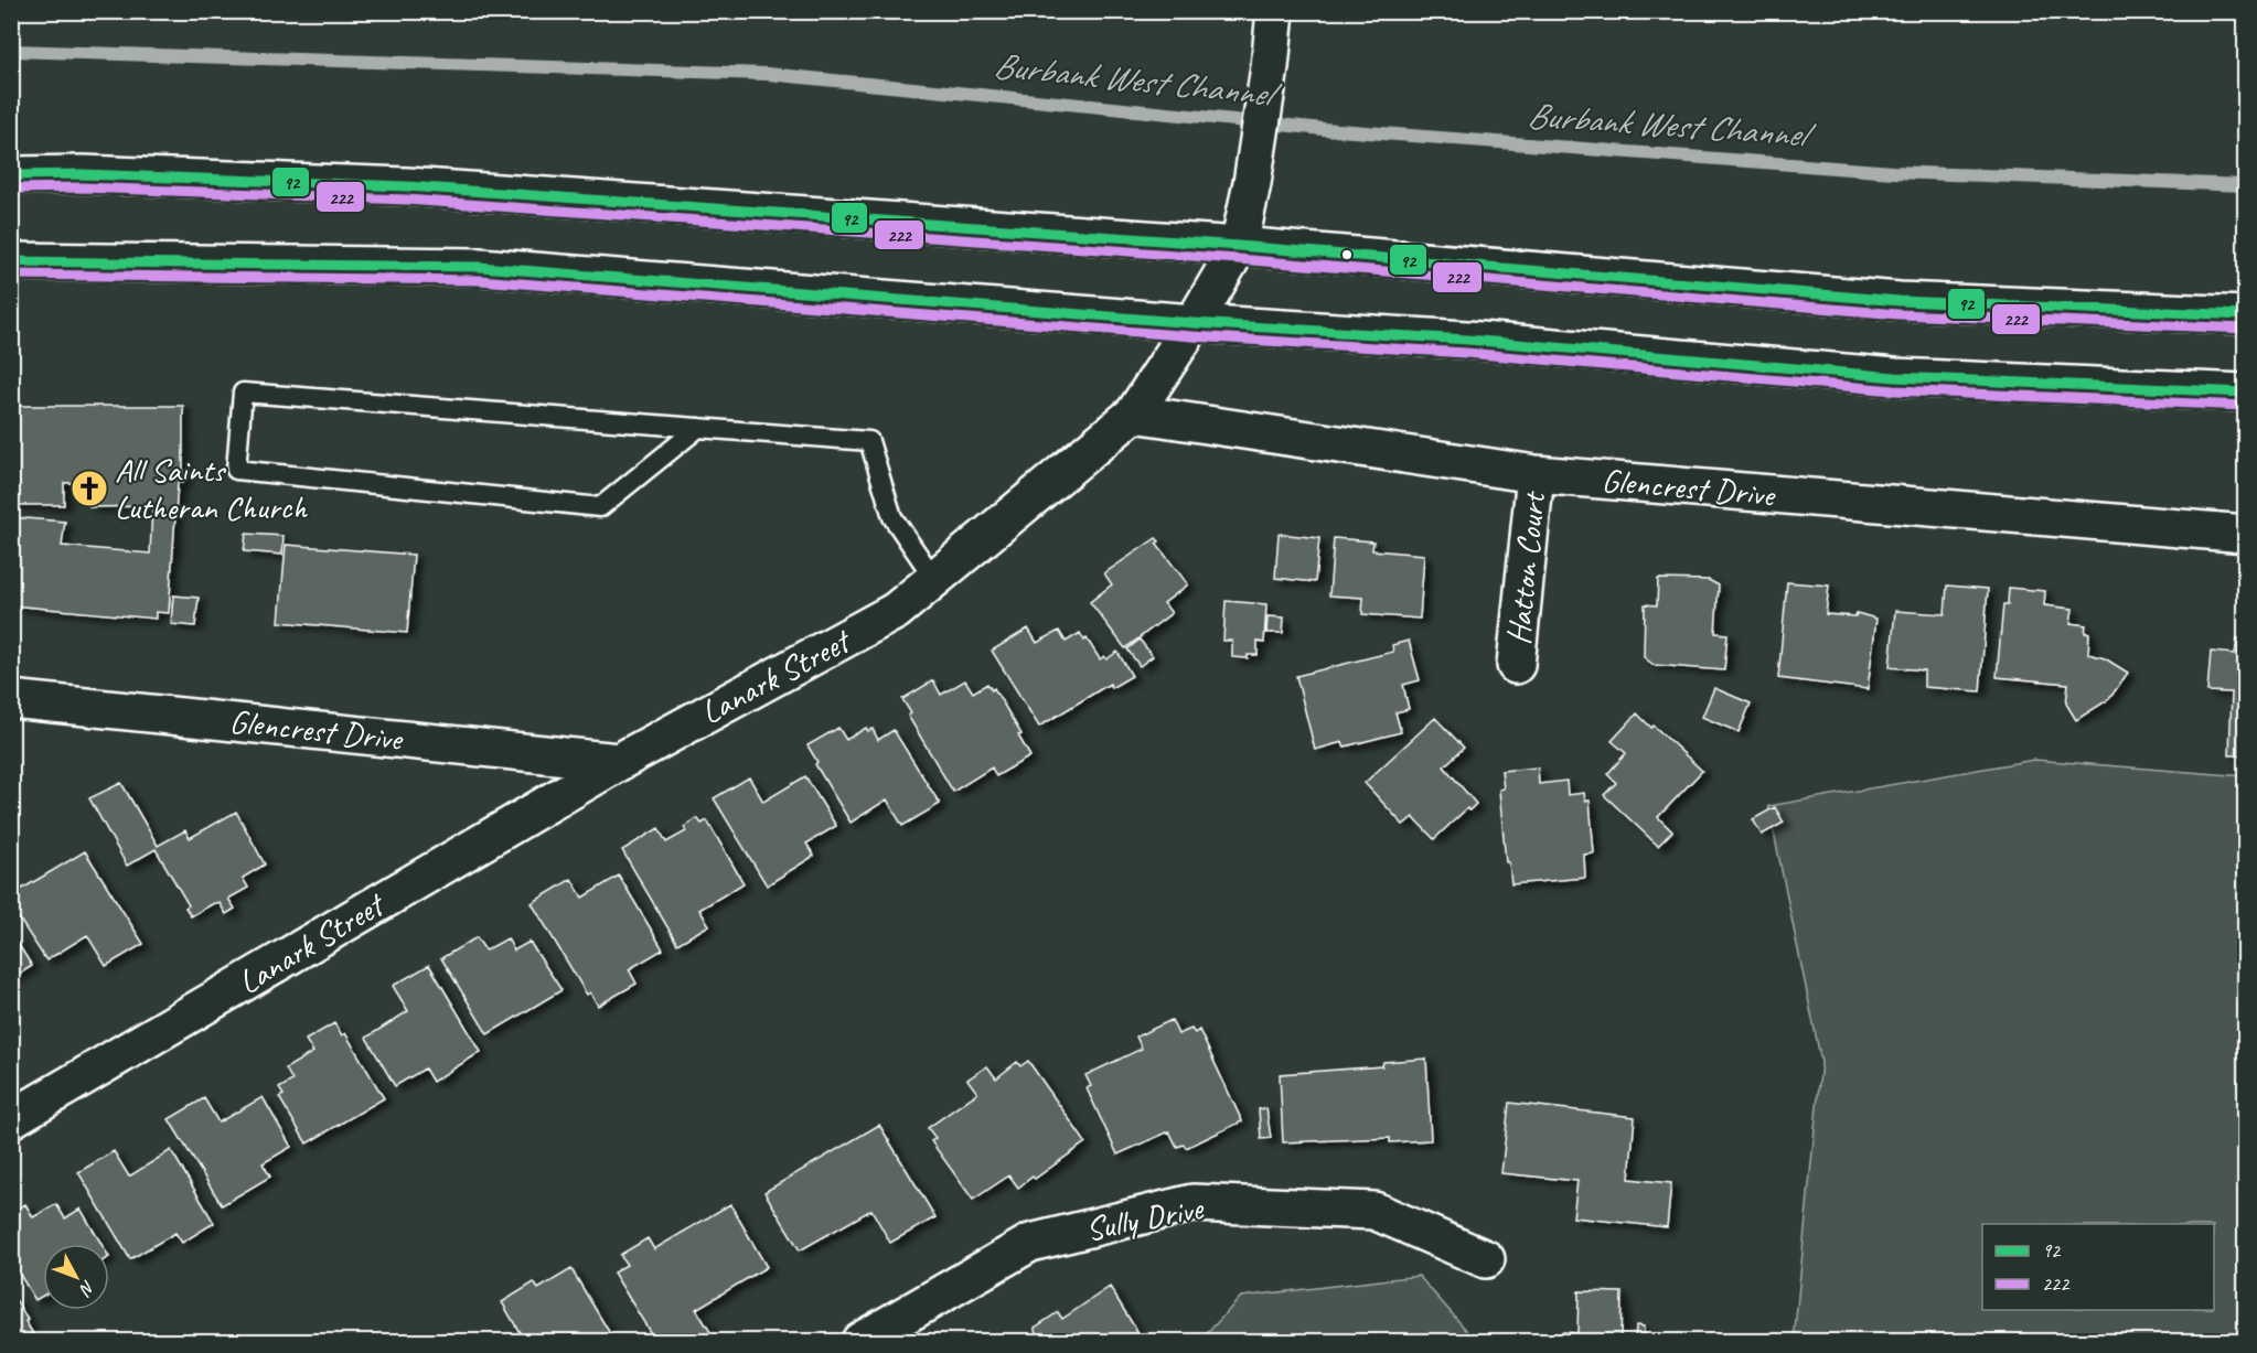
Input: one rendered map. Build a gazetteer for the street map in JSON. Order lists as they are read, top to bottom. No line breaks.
{"streets":{"main road":["Glencrest Drive","Hatton Court","Lanark Street","Sully Drive"]},"crossings":[["Glencrest Drive","Hatton Court"],["Glencrest Drive","Lanark Street"]],"water":["Burbank West Channel"],"places":{"church":["All Saints Lutheran Church"]},"lines":["transit line 92","transit line 222"],"legend":["92","222"],"north":"bottom right"}
